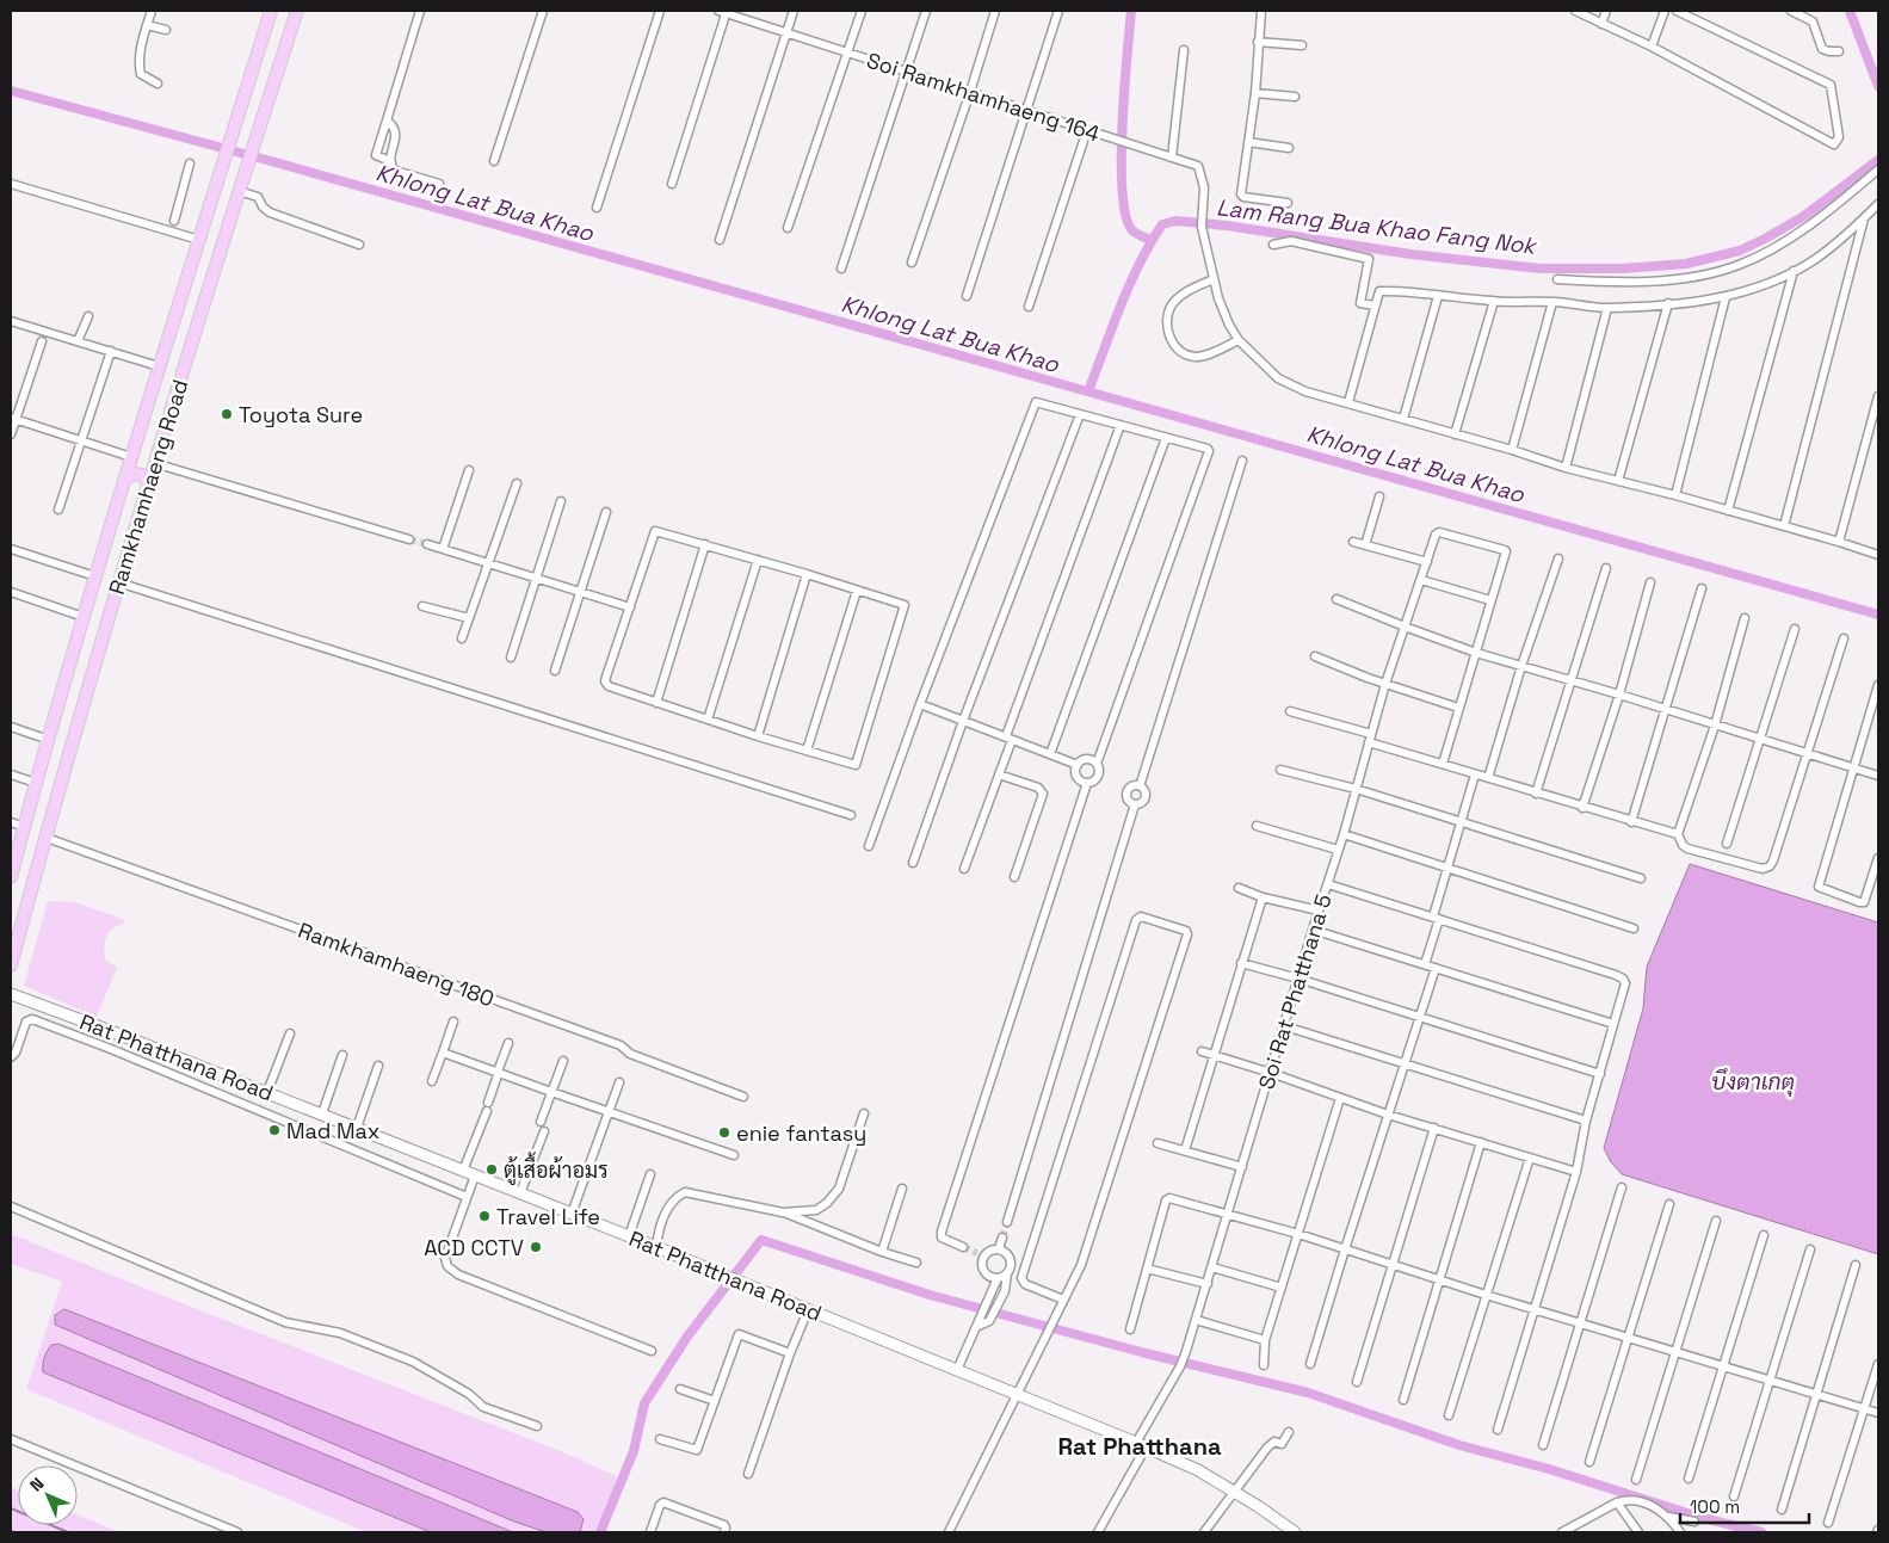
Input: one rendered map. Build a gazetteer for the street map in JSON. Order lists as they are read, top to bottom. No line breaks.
{"streets":{"main road":["Ramkhamhaeng Road"],"street":["Soi Ramkhamhaeng 164","Ramkhamhaeng 180","Soi Rat Phatthana 5","Rat Phatthana Road"]},"crossings":[["Ramkhamhaeng Road","Ramkhamhaeng 180"],["Soi Rat Phatthana 5","Rat Phatthana Road"]],"districts":["Rat Phatthana"],"water":["Khlong Lat Bua Khao","Lam Rang Bua Khao Fang Nok","บึงตาเกตุ"],"places":["Toyota Sure","Mad Max","enie fantasy","ตู้เสื้อผ้าอมร","Travel Life","ACD CCTV"],"scale_bar":"100 m","north":"top left"}
